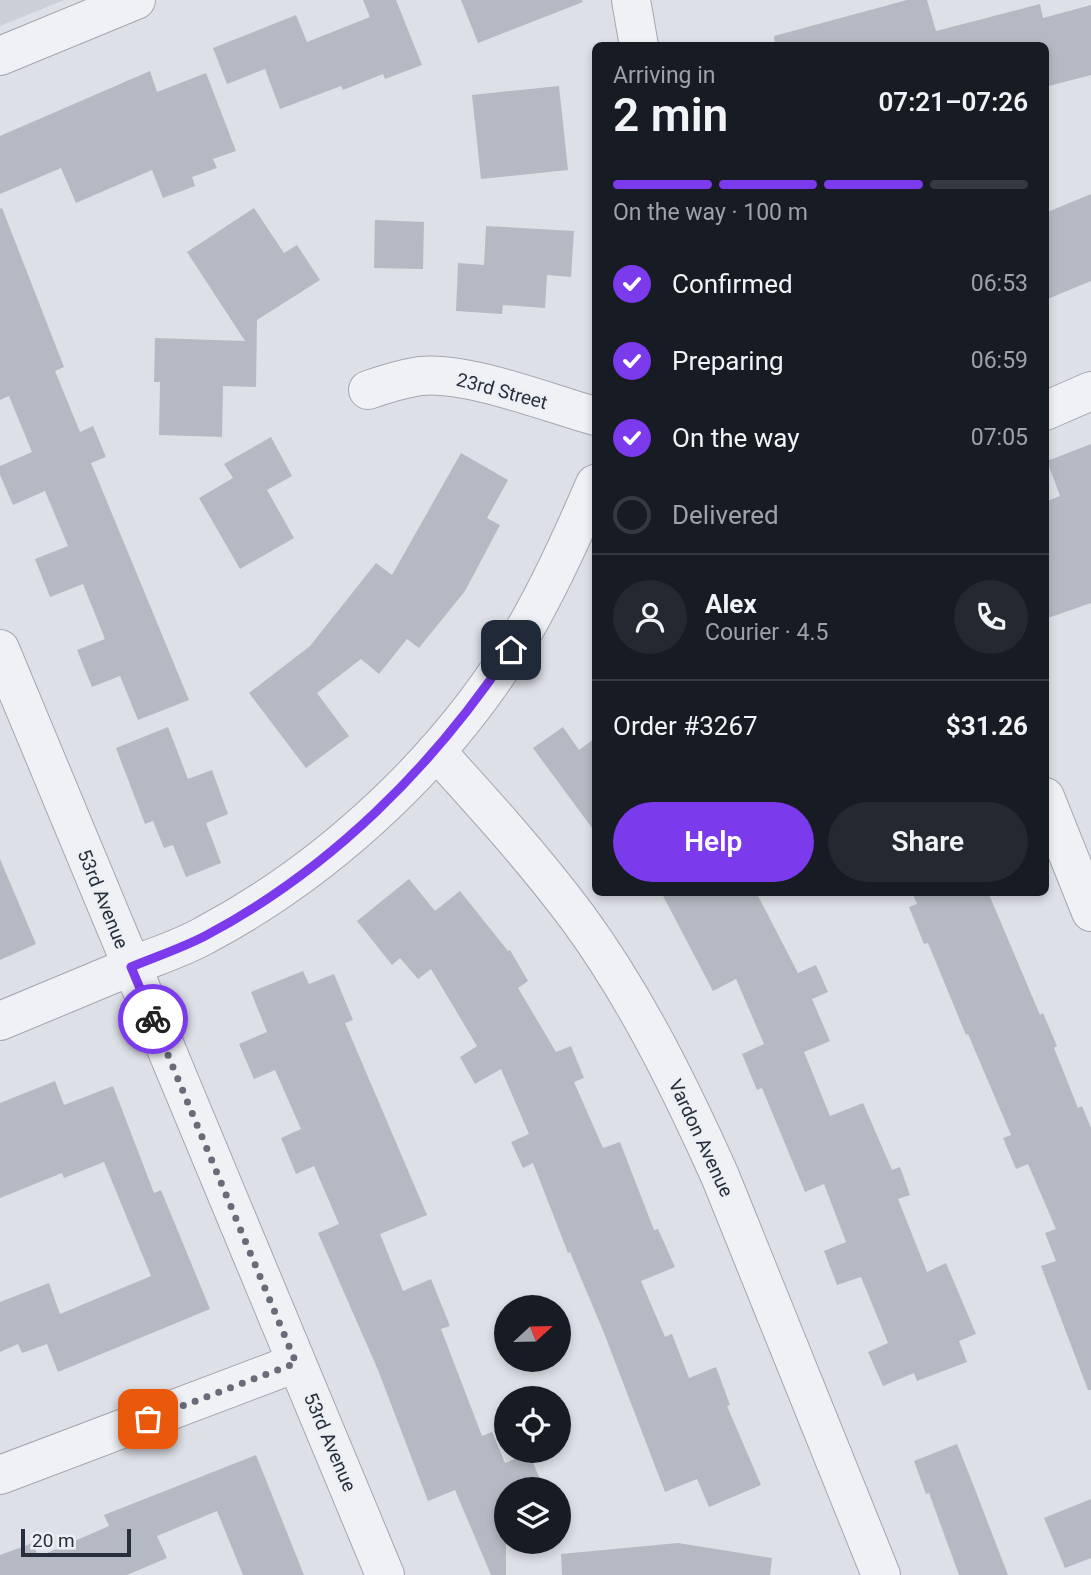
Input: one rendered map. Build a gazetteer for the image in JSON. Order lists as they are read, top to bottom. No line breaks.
{"streets":{"street":["23rd Street","53rd Avenue","Vardon Avenue"]},"scale_bar":"20 m","north":"right","page":{"heading":["2 min","Arriving in","07:21–07:26"],"panel":["Alex","Courier · 4.5","Order #3267","$31.26"],"bar":"On the way · 100 m","list":[["Confirmed","06:53"],["Preparing","06:59"],["On the way","07:05"],"Delivered"],"buttons":["Help","Share"],"scale":"20 m"}}
